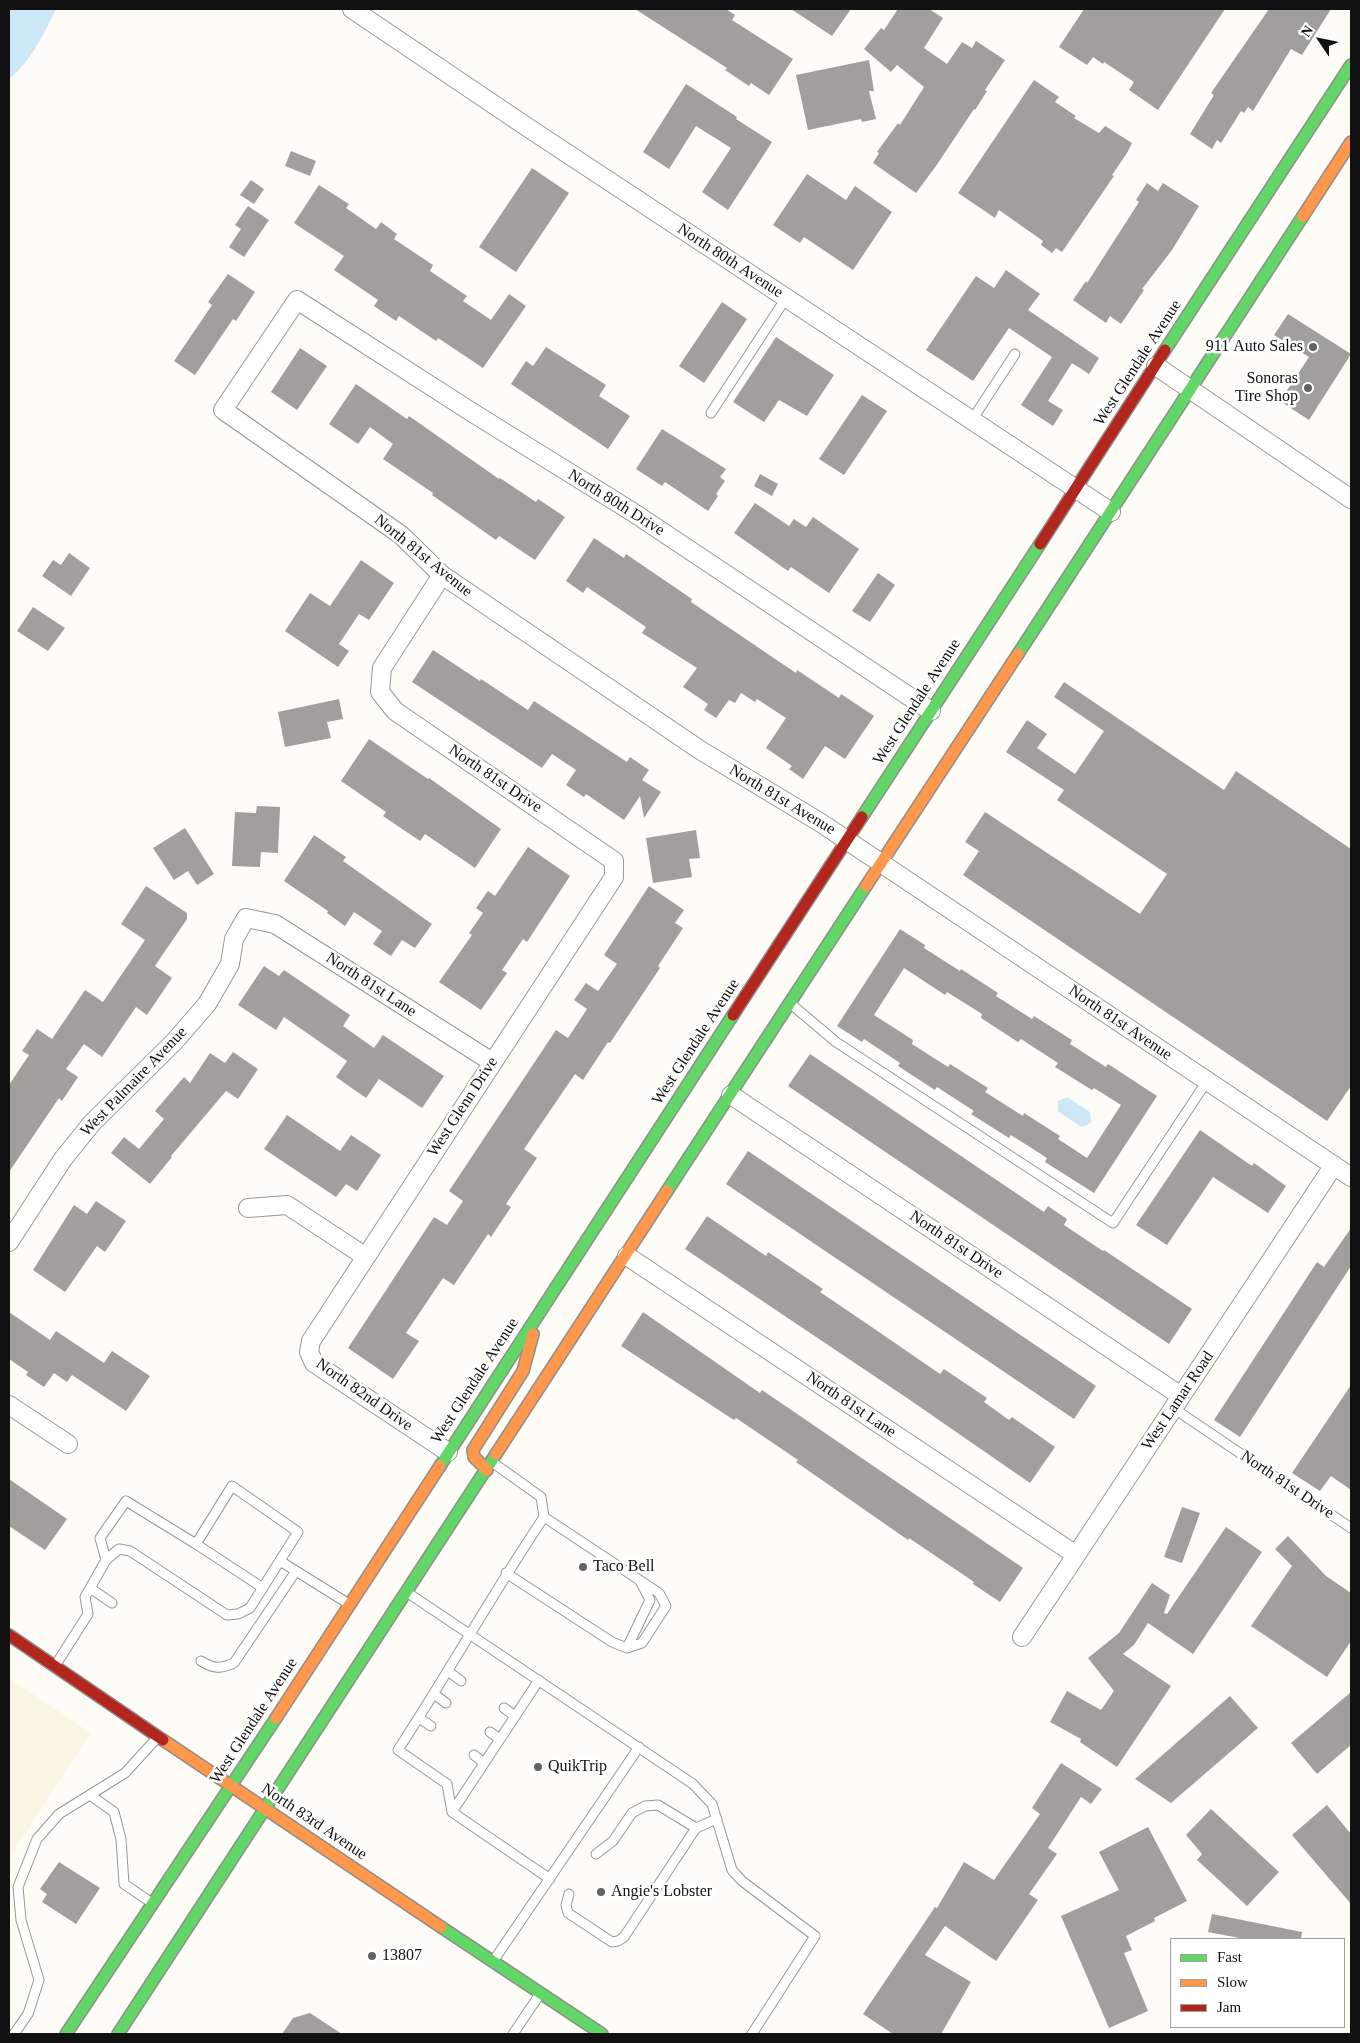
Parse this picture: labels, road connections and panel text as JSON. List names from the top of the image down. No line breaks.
{"streets":{"main road":["West Glendale Avenue","North 83rd Avenue"],"street":["North 80th Avenue","North 80th Drive","North 81st Avenue","North 81st Drive","North 81st Lane","West Palmaire Avenue","West Glenn Drive","North 82nd Drive","West Lamar Road"]},"crossings":[["North 80th Avenue","West Glendale Avenue"],["West Glendale Avenue","North 80th Drive"],["West Glendale Avenue","North 81st Avenue"],["West Glendale Avenue","North 82nd Drive"],["West Glendale Avenue","North 83rd Avenue"],["North 80th Drive","North 81st Avenue"],["North 81st Avenue","North 81st Drive"],["North 81st Avenue","West Lamar Road"],["North 81st Drive","West Glenn Drive"],["North 81st Drive","West Lamar Road"],["North 81st Lane","West Palmaire Avenue"],["North 81st Lane","West Glenn Drive"],["North 81st Lane","West Lamar Road"],["West Glenn Drive","North 82nd Drive"]],"places":["911 Auto Sales","Sonoras Tire Shop","Taco Bell","QuikTrip","Angie's Lobster","13807"],"legend":["Fast","Slow","Jam"],"north":"top left"}
